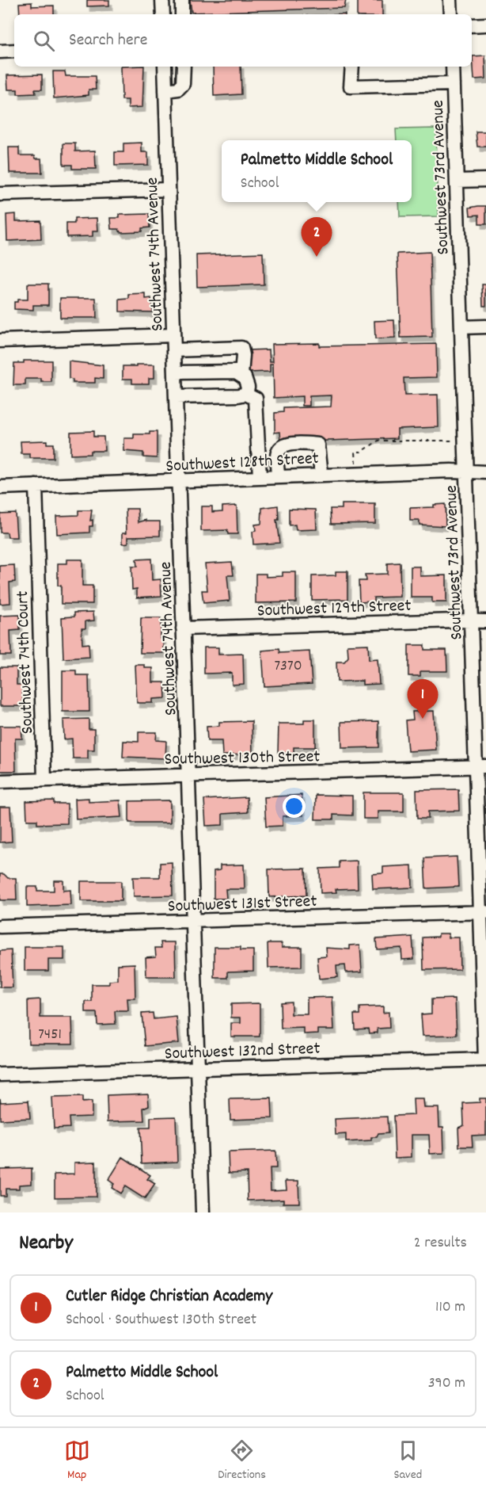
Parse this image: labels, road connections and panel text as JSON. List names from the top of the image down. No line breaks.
{"streets":{"street":["Southwest 73rd Avenue","Southwest 74th Avenue","Southwest 128th Street","Southwest 129th Street","Southwest 74th Court","Southwest 130th Street","Southwest 131st Street","Southwest 132nd Street"]},"crossings":[["Southwest 73rd Avenue","Southwest 128th Street"],["Southwest 73rd Avenue","Southwest 129th Street"],["Southwest 73rd Avenue","Southwest 130th Street"],["Southwest 73rd Avenue","Southwest 131st Street"],["Southwest 73rd Avenue","Southwest 132nd Street"],["Southwest 74th Avenue","Southwest 128th Street"],["Southwest 74th Avenue","Southwest 129th Street"],["Southwest 74th Avenue","Southwest 130th Street"],["Southwest 74th Avenue","Southwest 131st Street"],["Southwest 74th Avenue","Southwest 132nd Street"],["Southwest 128th Street","Southwest 74th Court"],["Southwest 74th Court","Southwest 130th Street"]],"house_numbers":["7370","7451"],"page":{"search":"Search here","popup":["Palmetto Middle School","School"],"pins":["2","1"],"heading":["Nearby","2 results"],"list":[{"mark":"1","name":"Cutler Ridge Christian Academy","note":"School · Southwest 130th Street","value":"110 m"},{"mark":"2","name":"Palmetto Middle School","note":"School","value":"390 m"}],"nav":["Map","Directions","Saved"]}}
